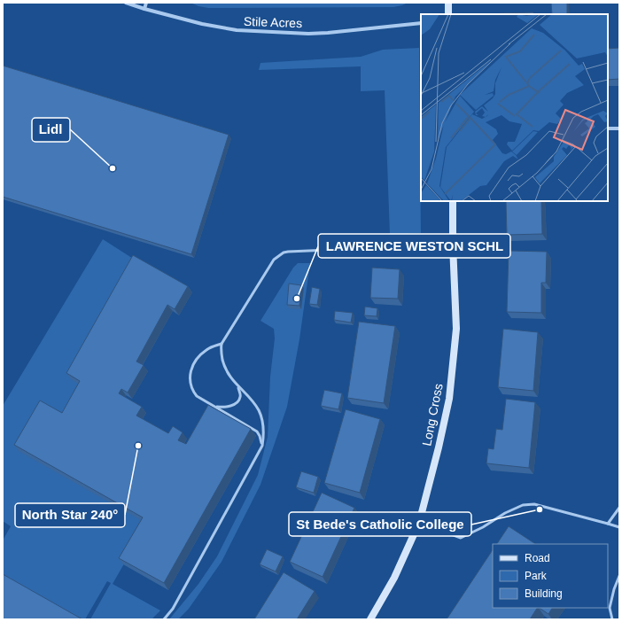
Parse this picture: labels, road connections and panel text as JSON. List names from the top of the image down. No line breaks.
{"streets":{"street":["Stile Acres","Long Cross"]},"places":["Lidl","LAWRENCE WESTON SCHL","North Star 240°","St Bede's Catholic College"],"legend":["Road","Park","Building"]}
